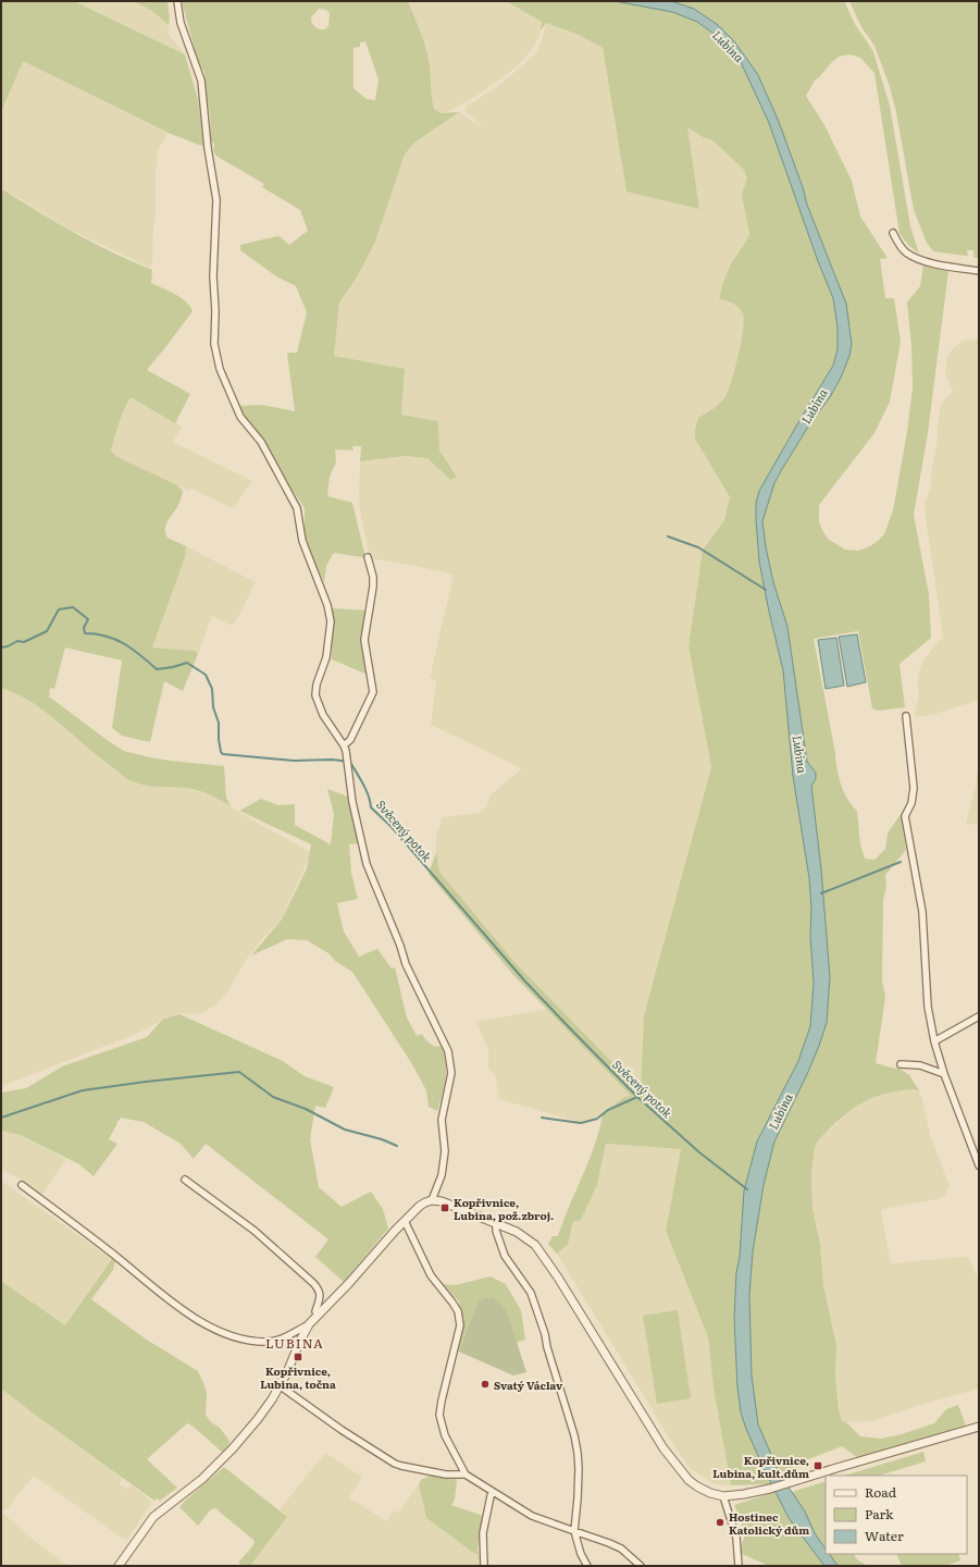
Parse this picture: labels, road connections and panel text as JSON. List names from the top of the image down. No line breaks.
{"districts":["LUBINA"],"water":["Lubina","Svěcený potok"],"places":{"transit":["Kopřivnice, Lubina, pož.zbroj.","Kopřivnice, Lubina, točna","Kopřivnice, Lubina, kult.dům"],"other":["Svatý Václav","Hostinec Katolický dům"]},"legend":["Road","Park","Water"]}
